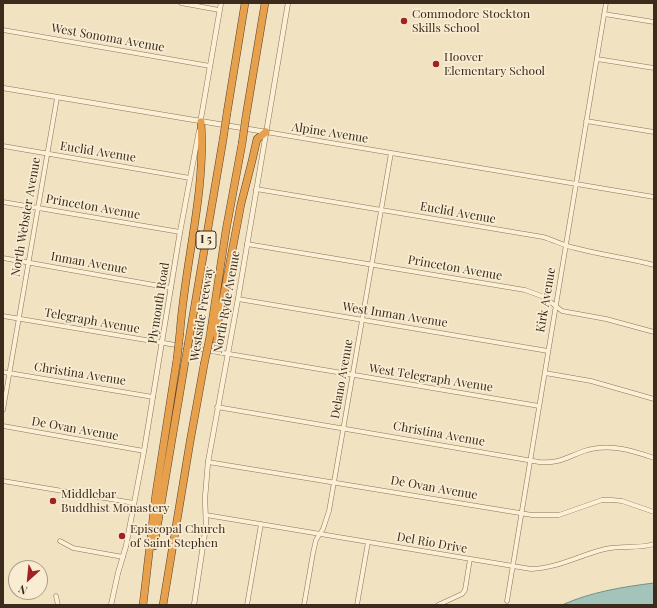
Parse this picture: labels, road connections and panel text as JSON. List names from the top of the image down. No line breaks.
{"streets":{"highway":["I 5","Westside Freeway"],"street":["West Sonoma Avenue","Alpine Avenue","Euclid Avenue","Princeton Avenue","North Webster Avenue","Inman Avenue","Kirk Avenue","North Ryde Avenue","Plymouth Road","West Inman Avenue","Telegraph Avenue","Christina Avenue","West Telegraph Avenue","Delano Avenue","De Ovan Avenue","Del Rio Drive"]},"crossings":[["West Sonoma Avenue","Plymouth Road"],["Alpine Avenue","North Webster Avenue"],["Alpine Avenue","Kirk Avenue"],["Alpine Avenue","North Ryde Avenue"],["Alpine Avenue","Plymouth Road"],["Alpine Avenue","Delano Avenue"],["Euclid Avenue","North Webster Avenue"],["Euclid Avenue","Kirk Avenue"],["Euclid Avenue","North Ryde Avenue"],["Euclid Avenue","Plymouth Road"],["Euclid Avenue","Delano Avenue"],["Princeton Avenue","North Webster Avenue"],["Princeton Avenue","Kirk Avenue"],["Princeton Avenue","North Ryde Avenue"],["Princeton Avenue","Plymouth Road"],["Princeton Avenue","Delano Avenue"],["North Webster Avenue","Inman Avenue"],["North Webster Avenue","Telegraph Avenue"],["North Webster Avenue","Christina Avenue"],["Inman Avenue","Plymouth Road"],["Kirk Avenue","West Inman Avenue"],["Kirk Avenue","Christina Avenue"],["Kirk Avenue","West Telegraph Avenue"],["Kirk Avenue","De Ovan Avenue"],["Kirk Avenue","Del Rio Drive"],["North Ryde Avenue","West Inman Avenue"],["North Ryde Avenue","Christina Avenue"],["North Ryde Avenue","West Telegraph Avenue"],["North Ryde Avenue","De Ovan Avenue"],["North Ryde Avenue","Del Rio Drive"],["Plymouth Road","Telegraph Avenue"],["Plymouth Road","Christina Avenue"],["Plymouth Road","De Ovan Avenue"],["West Inman Avenue","Delano Avenue"],["Telegraph Avenue","West Telegraph Avenue"],["Christina Avenue","Delano Avenue"],["West Telegraph Avenue","Delano Avenue"],["Delano Avenue","De Ovan Avenue"],["Delano Avenue","Del Rio Drive"]],"places":["Commodore Stockton Skills School","Hoover Elementary School","Middlebar Buddhist Monastery","Episcopal Church of Saint Stephen"],"north":"bottom left"}
